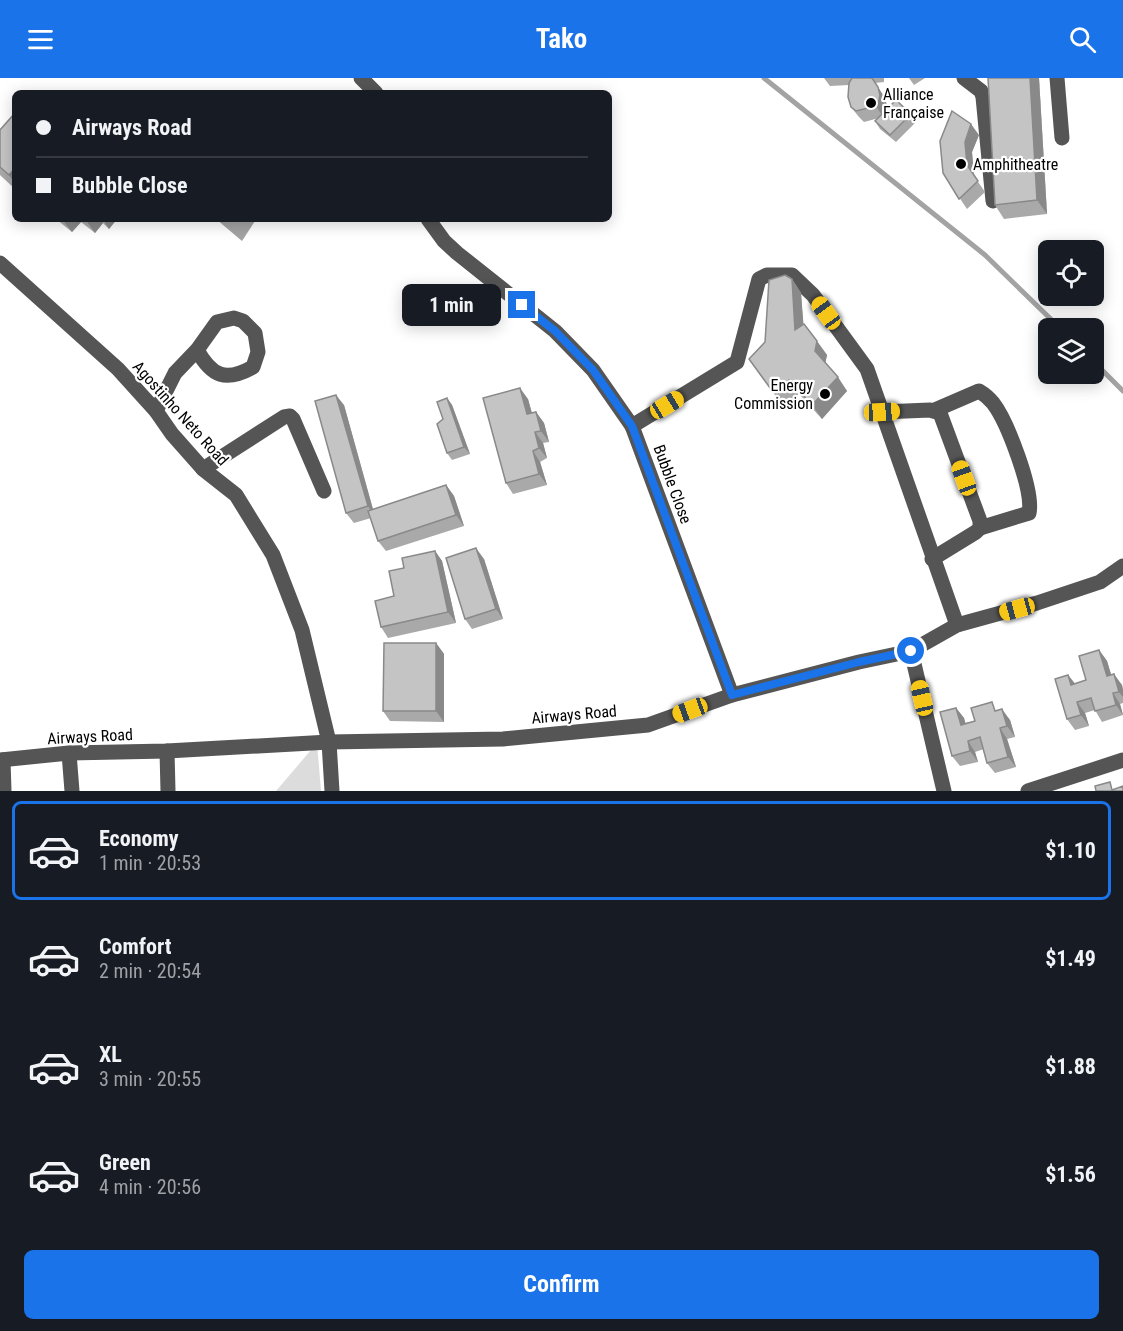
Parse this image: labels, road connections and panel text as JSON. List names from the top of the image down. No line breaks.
{"streets":{"street":["Agostinho Neto Road","Bubble Close","Airways Road"]},"crossings":[["Agostinho Neto Road","Airways Road"],["Bubble Close","Airways Road"]],"places":["Alliance Française","Amphitheatre","Energy Commission"],"page":{"header":"Tako","banner":["Airways Road","Bubble Close"],"bubble":"1 min","list":[{"name":"Economy","note":"1 min · 20:53","value":"$1.10"},{"name":"Comfort","note":"2 min · 20:54","value":"$1.49"},{"name":"XL","note":"3 min · 20:55","value":"$1.88"},{"name":"Green","note":"4 min · 20:56","value":"$1.56"}],"buttons":"Confirm"}}
